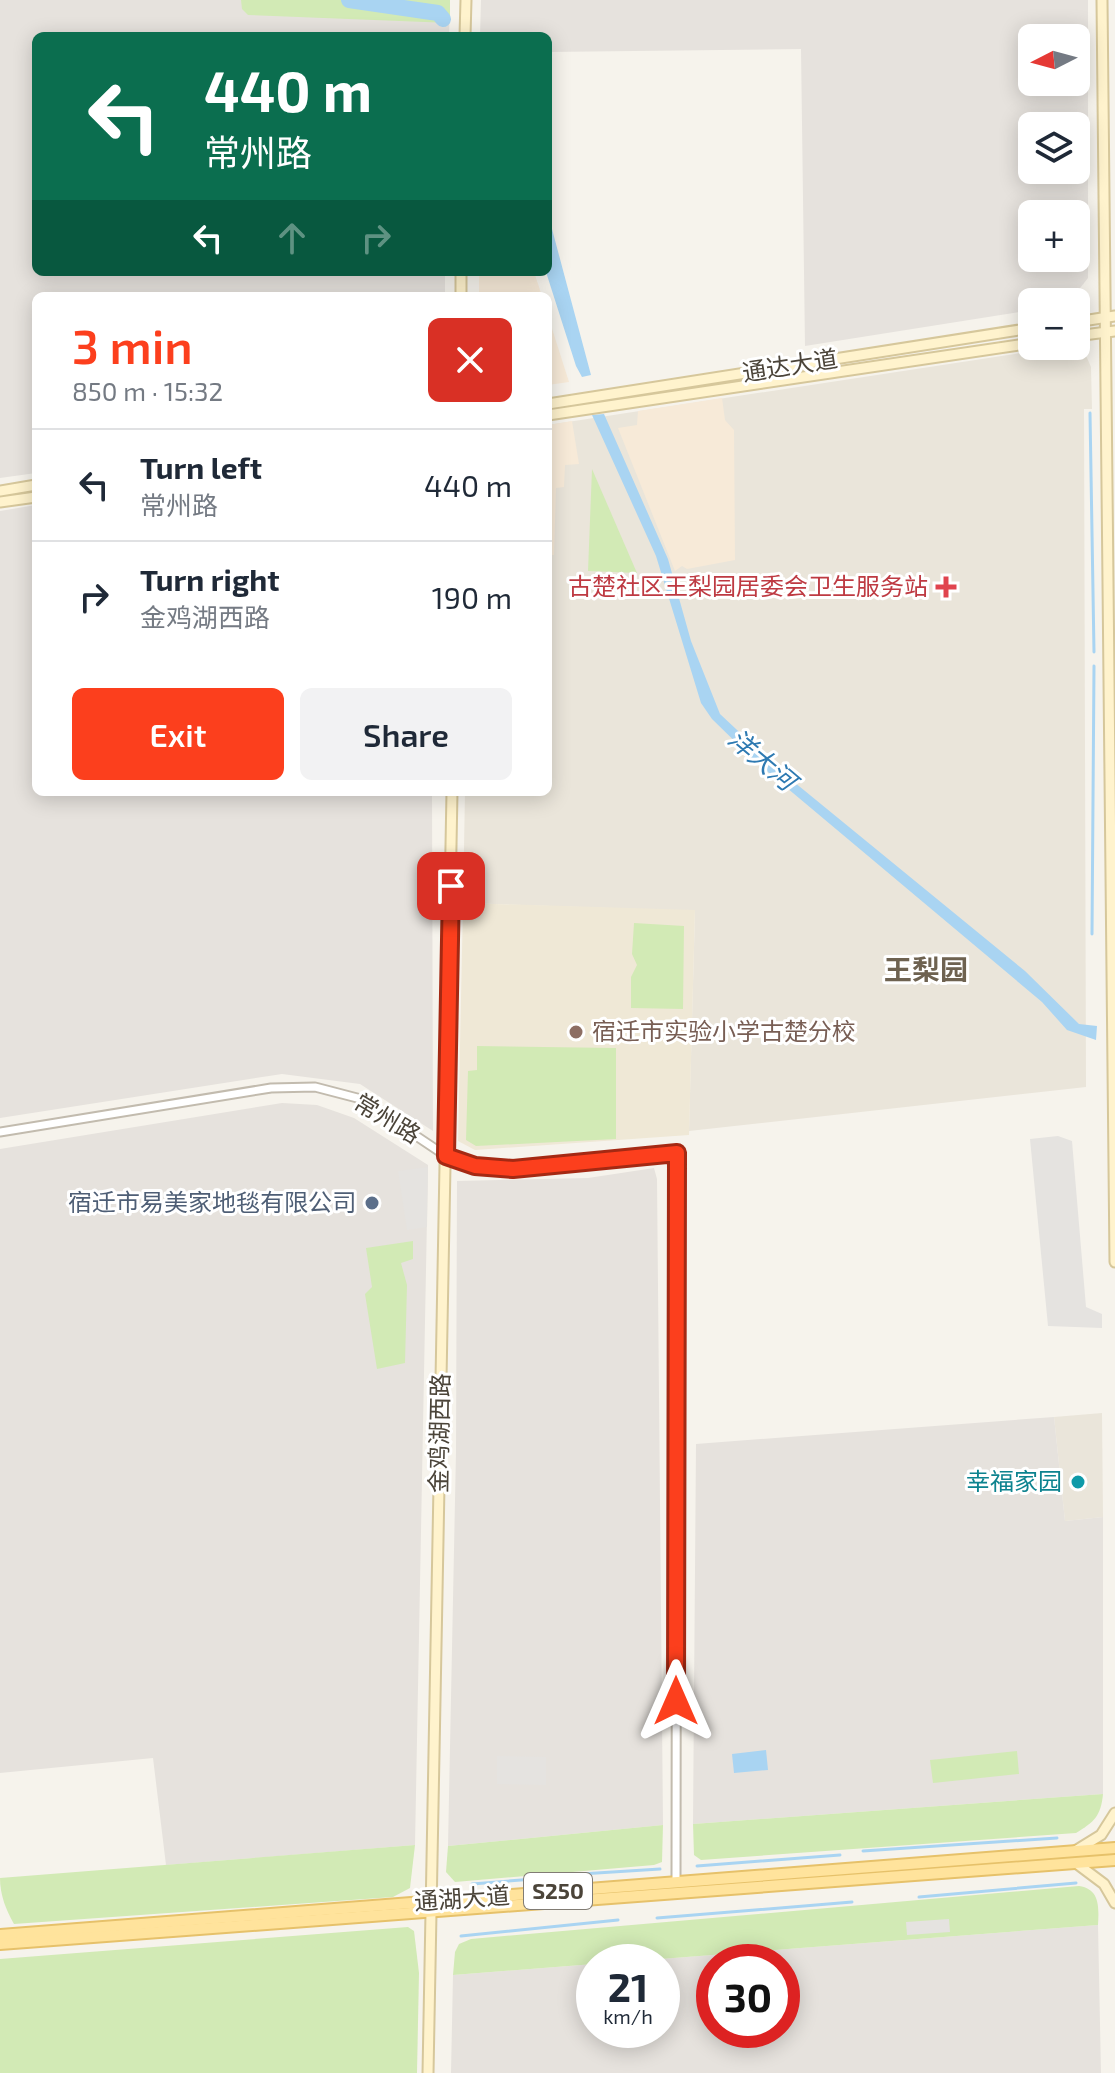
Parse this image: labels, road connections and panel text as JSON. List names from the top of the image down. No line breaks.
{"streets":{"main road":["通达大道","金鸡湖西路","S250","通湖大道"],"street":["常州路"]},"crossings":[["常州路","金鸡湖西路"],["常州路","通湖大道"],["金鸡湖西路","通湖大道"]],"districts":["王梨园"],"water":["洋大河"],"places":{"health":["古楚社区王梨园居委会卫生服务站"],"other":["宿迁市实验小学古楚分校","宿迁市易美家地毯有限公司","幸福家园"]},"north":"left","page":{"map_buttons":["+","−"],"turn":["440 m","常州路"],"heading":["3 min","850 m · 15:32"],"list":[{"name":"Turn left","note":"常州路","value":"440 m"},{"name":"Turn right","note":"金鸡湖西路","value":"190 m"}],"buttons":["Exit","Share"],"speed":"21 km/h","limit":"30"}}
